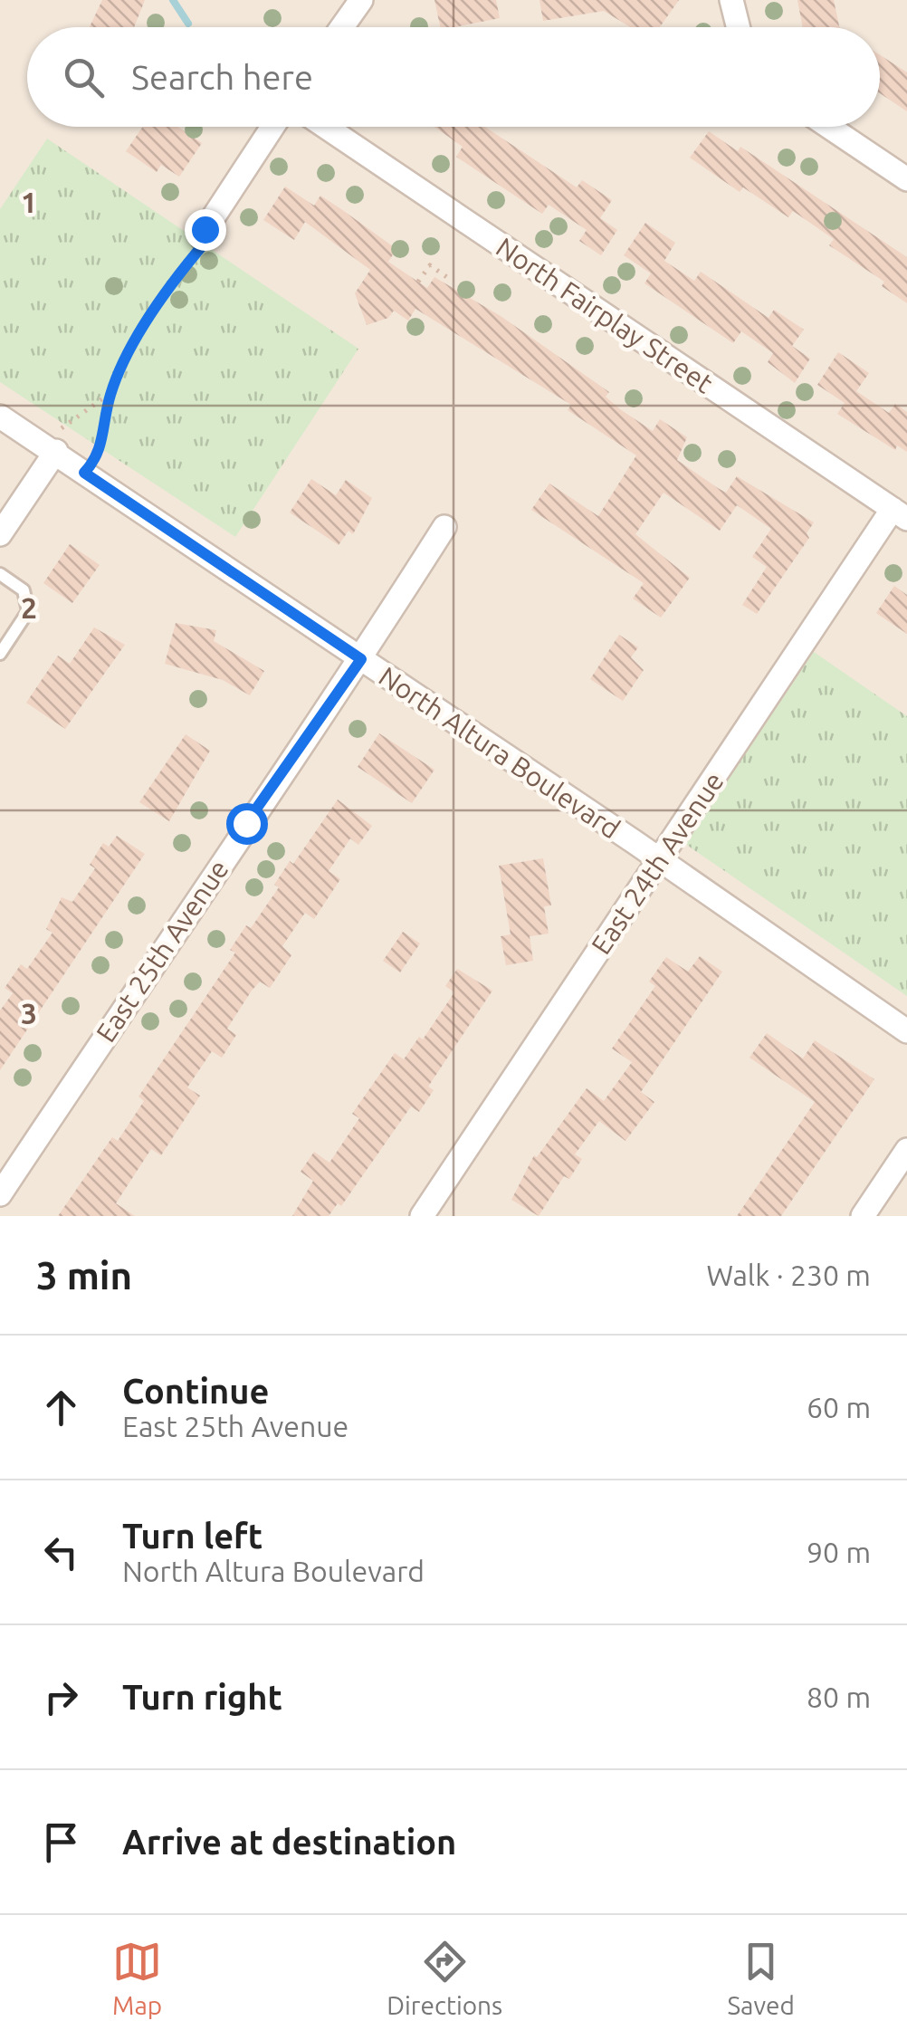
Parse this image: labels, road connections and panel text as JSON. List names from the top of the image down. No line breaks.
{"streets":{"street":["North Fairplay Street","North Altura Boulevard","East 24th Avenue","East 25th Avenue"]},"crossings":[["North Fairplay Street","East 24th Avenue"],["North Altura Boulevard","East 24th Avenue"],["North Altura Boulevard","East 25th Avenue"]],"page":{"search":"Search here","heading":["3 min","Walk · 230 m"],"list":[["Continue","East 25th Avenue","60 m"],["Turn left","North Altura Boulevard","90 m"],["Turn right","80 m"],"Arrive at destination"],"nav":["Map","Directions","Saved"]},"grid":{"rows":["1","2","3"]}}
